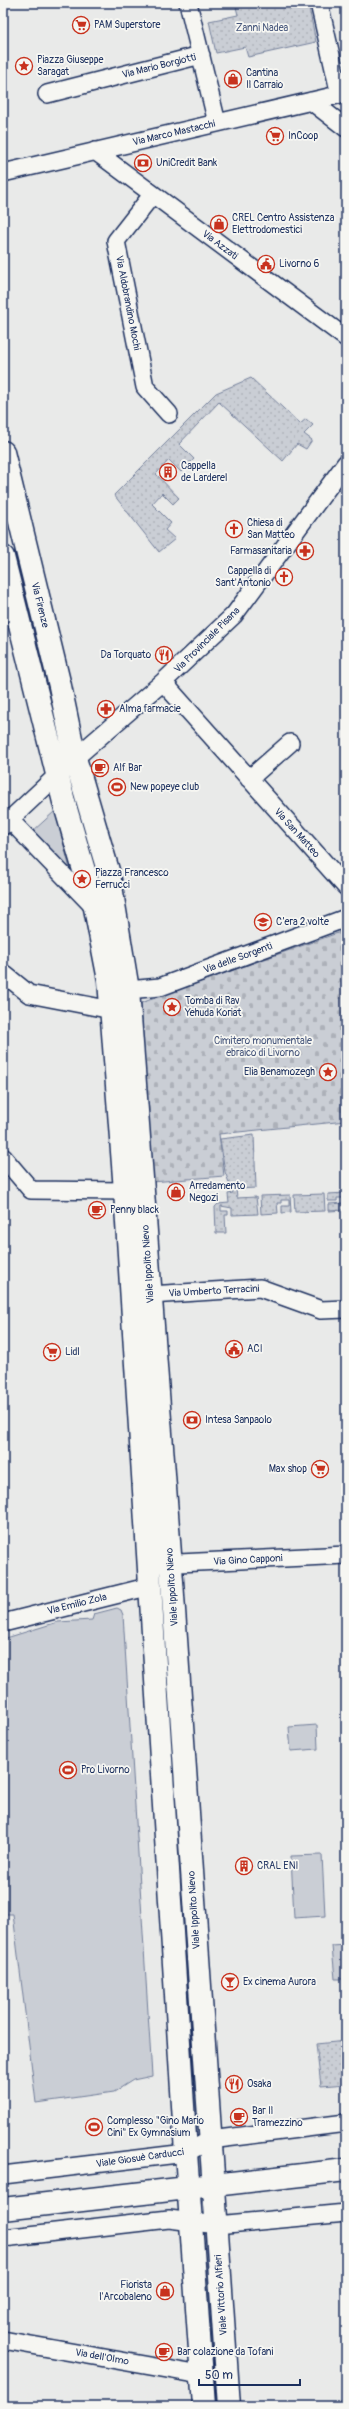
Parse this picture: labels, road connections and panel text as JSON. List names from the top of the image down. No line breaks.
{"streets":{"main road":["Via Firenze","Viale Ippolito Nievo","Viale Vittorio Alfieri"],"street":["Via Mario Borgiotti","Via Marco Mastacchi","Via Azzati","Via Aldobrandino Mochi","Via Provinciale Pisana","Via San Matteo","Via delle Sorgenti","Via Umberto Terracini","Via Gino Capponi","Via Emilio Zola","Viale Giosuè Carducci","Via dell'Olmo"]},"crossings":[["Via Marco Mastacchi","Via Azzati"],["Via Azzati","Via Aldobrandino Mochi"],["Via Firenze","Via Provinciale Pisana"],["Via Provinciale Pisana","Via San Matteo"],["Via delle Sorgenti","Viale Ippolito Nievo"],["Viale Ippolito Nievo","Via Umberto Terracini"],["Viale Ippolito Nievo","Via Gino Capponi"],["Viale Ippolito Nievo","Via Emilio Zola"],["Viale Ippolito Nievo","Viale Giosuè Carducci"],["Viale Ippolito Nievo","Viale Vittorio Alfieri"]],"parks":["Zanni Nadea","Cimitero monumentale ebraico di Livorno"],"places":{"supermarket":["PAM Superstore","InCoop","Lidl","Max shop"],"place":["Piazza Giuseppe Saragat","Piazza Francesco Ferrucci","Tomba di Rav Yehuda Koriat","Elia Benamozegh"],"shop":["Cantina Il Carraio","CREL Centro Assistenza Elettrodomestici","Arredamento Negozi","Fiorista l'Arcobaleno"],"bank":["UniCredit Bank","Intesa Sanpaolo"],"public building":["Livorno 6","ACI"],"building":["Cappella de Larderel","CRAL ENI"],"church":["Chiesa di San Matteo","Cappella di Sant'Antonio"],"pharmacy":["Farmasanitaria","Alma farmacie"],"restaurant":["Da Torquato","Osaka"],"cafe":["Alf Bar","Penny black","Bar Il Tramezzino","Bar colazione da Tofani"],"sports":["New popeye club","Pro Livorno","Complesso \"Gino Mario Cini\" Ex Gymnasium"],"school or university":["C’era 2 volte"],"bar":["Ex cinema Aurora"]},"scale_bar":"50 m"}
